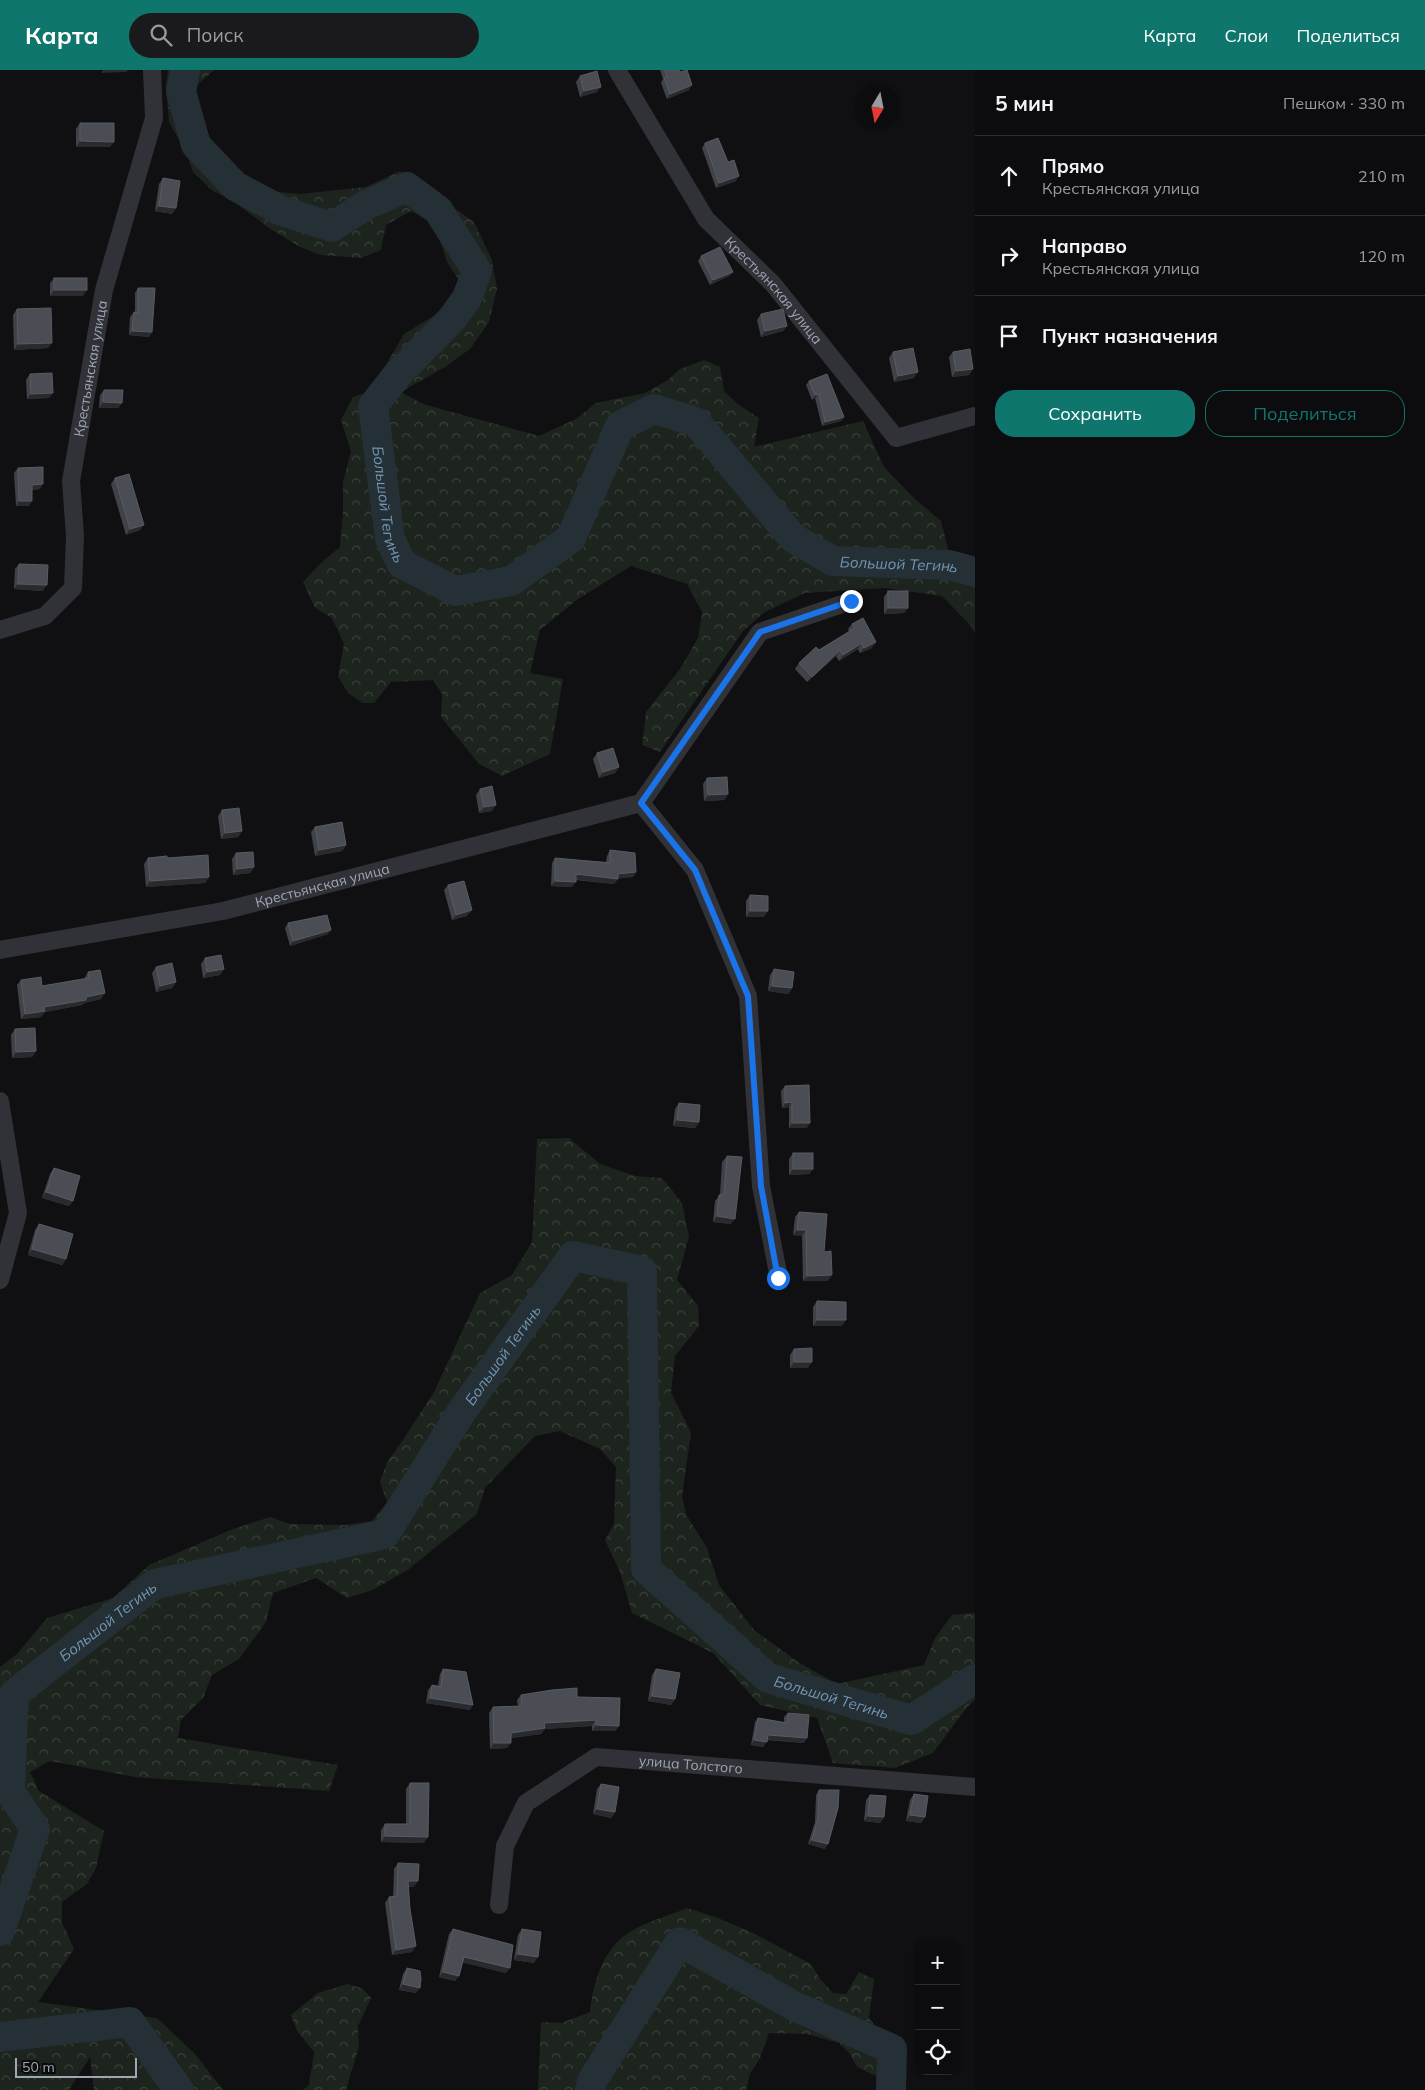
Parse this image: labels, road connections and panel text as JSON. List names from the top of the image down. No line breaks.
{"streets":{"street":["Крестьянская улица","улица Толстого"]},"water":["Большой Тегинь"],"scale_bar":"50 m","north":"bottom","page":{"header":"Карта","search":"Поиск","nav":["Карта","Слои","Поделиться"],"heading":["5 мин","Пешком · 330 m"],"list":[["Прямо","Крестьянская улица","210 m"],["Направо","Крестьянская улица","120 m"],"Пункт назначения"],"buttons":["Сохранить","Поделиться"],"map_buttons":["+","−"],"scale":"50 m"}}
